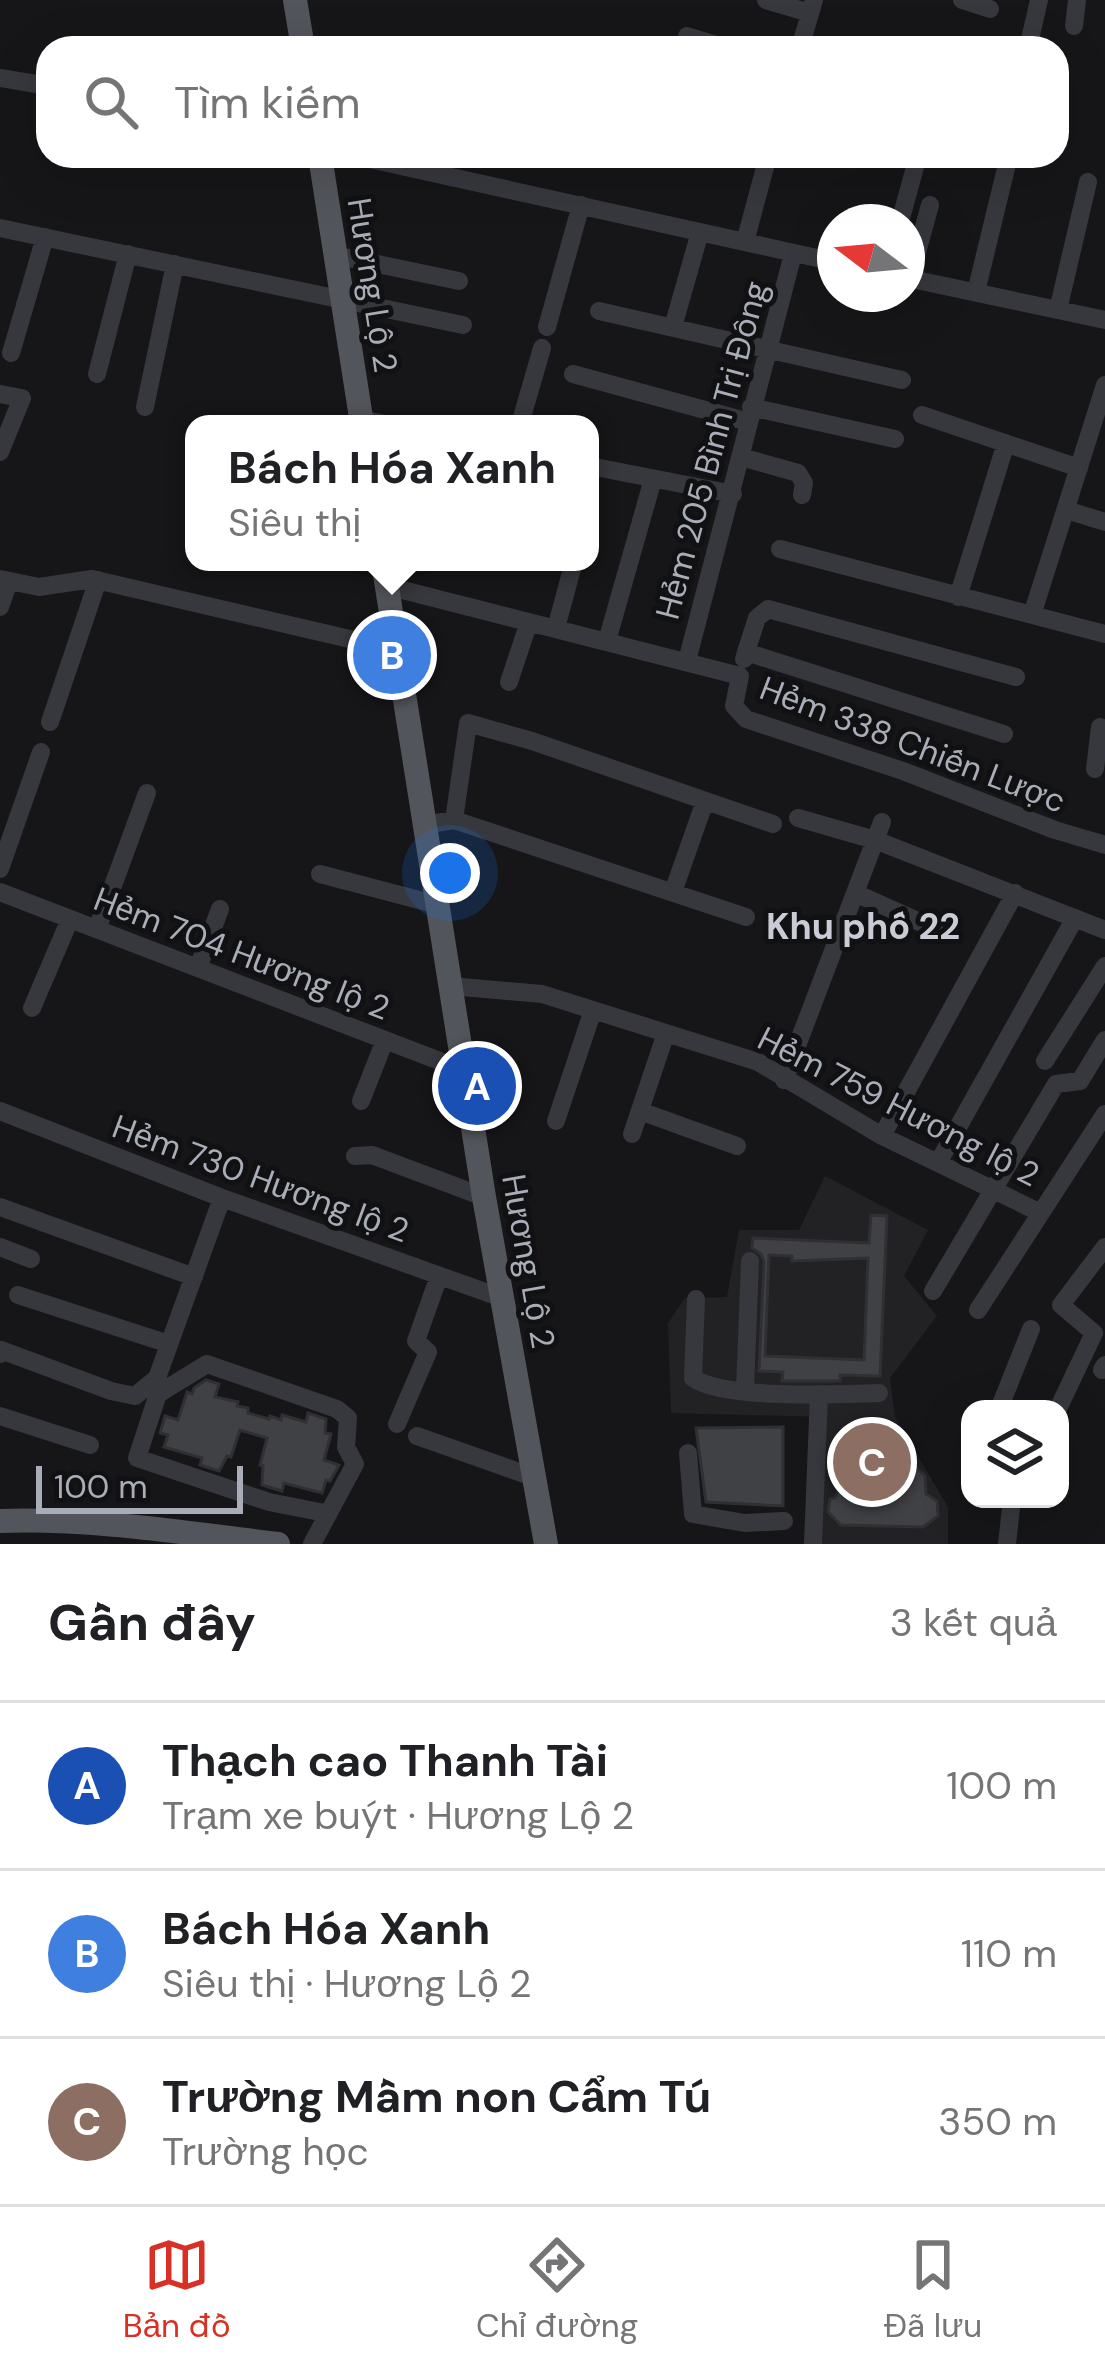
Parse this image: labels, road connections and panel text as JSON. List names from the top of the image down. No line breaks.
{"streets":{"main road":["Hương Lộ 2"],"street":["Hẻm 205 Bình Trị Đông","Hẻm 338 Chiến Lược","Hẻm 704 Hương lộ 2","Hẻm 759 Hương lộ 2","Hẻm 730 Hương lộ 2"]},"crossings":[["Hương Lộ 2","Hẻm 338 Chiến Lược"],["Hương Lộ 2","Hẻm 704 Hương lộ 2"],["Hương Lộ 2","Hẻm 759 Hương lộ 2"],["Hương Lộ 2","Hẻm 730 Hương lộ 2"],["Hẻm 205 Bình Trị Đông","Hẻm 338 Chiến Lược"]],"districts":["Khu phố 22"],"scale_bar":"100 m","north":"left","page":{"search":"Tìm kiếm","popup":["Bách Hóa Xanh","Siêu thị"],"pins":["B","A","C"],"scale":"100 m","heading":["Gần đây","3 kết quả"],"list":[{"mark":"A","name":"Thạch cao Thanh Tài","note":"Trạm xe buýt · Hương Lộ 2","value":"100 m"},{"mark":"B","name":"Bách Hóa Xanh","note":"Siêu thị · Hương Lộ 2","value":"110 m"},{"mark":"C","name":"Trường Mầm non Cẩm Tú","note":"Trường học","value":"350 m"}],"nav":["Bản đồ","Chỉ đường","Đã lưu"]}}
